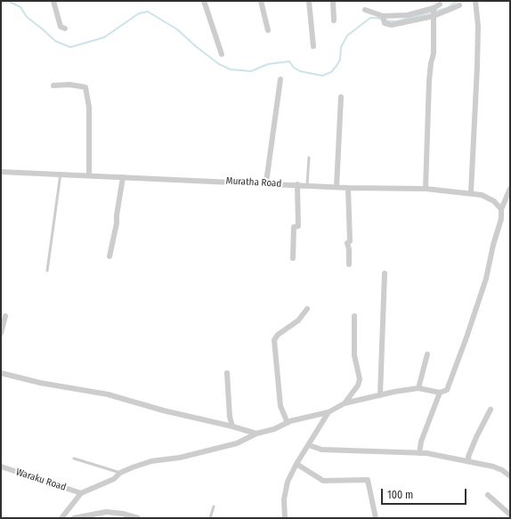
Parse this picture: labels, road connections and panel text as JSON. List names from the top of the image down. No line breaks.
{"streets":{"street":["Muratha Road","Waraku Road"]},"scale_bar":"100 m"}
